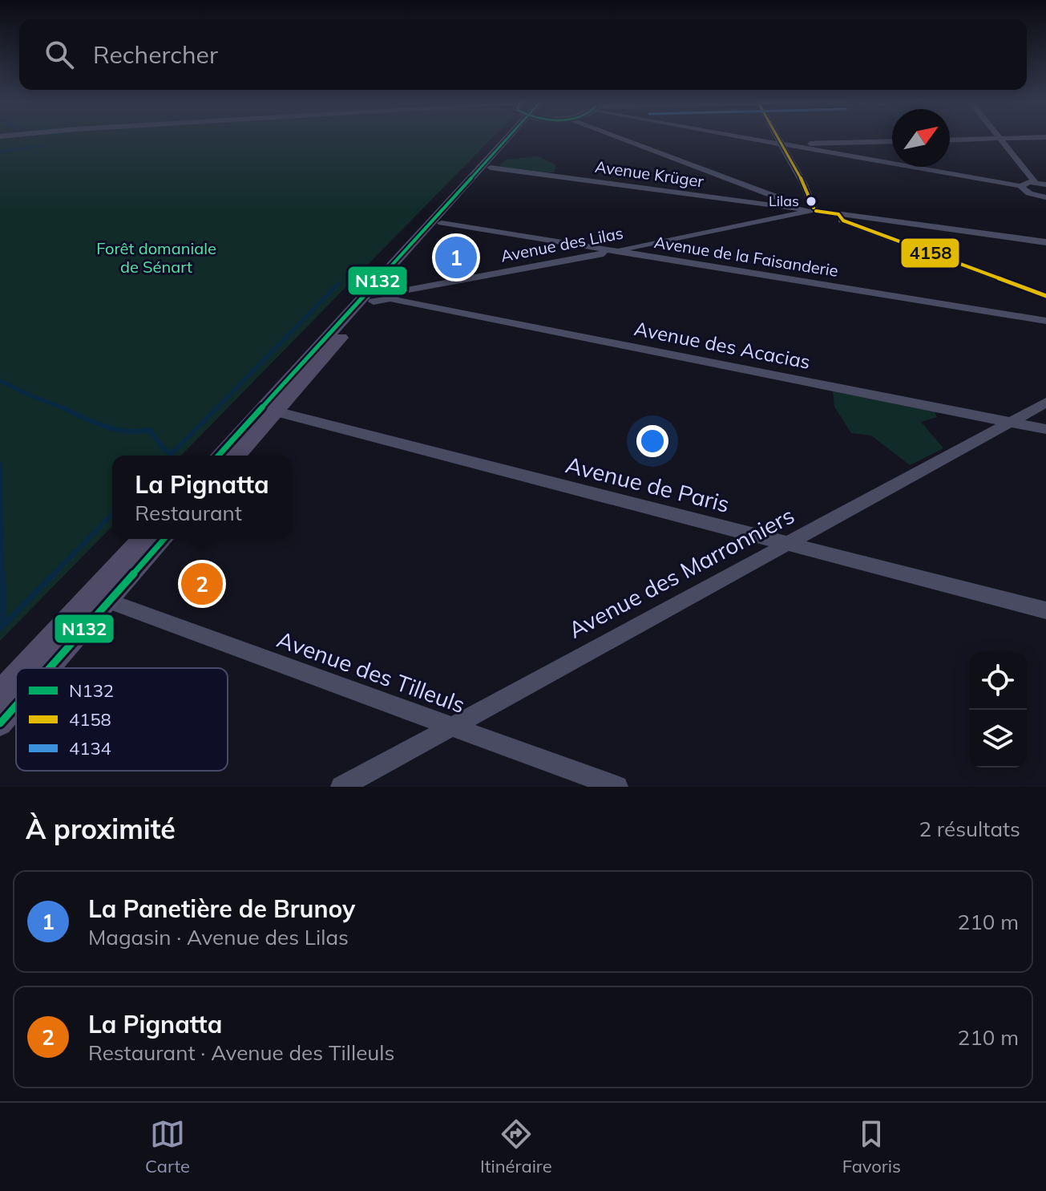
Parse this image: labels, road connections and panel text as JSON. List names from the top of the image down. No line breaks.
{"streets":{"street":["Avenue Krüger","Avenue des Lilas","Avenue de la Faisanderie","Avenue des Acacias","Avenue de Paris","Avenue des Marronniers","Avenue des Tilleuls"]},"crossings":[["Avenue Krüger","Avenue des Lilas"],["Avenue des Lilas","Avenue de la Faisanderie"],["Avenue des Lilas","Avenue des Acacias"],["Avenue des Acacias","Avenue des Marronniers"],["Avenue de Paris","Avenue des Marronniers"],["Avenue des Marronniers","Avenue des Tilleuls"]],"parks":["Forêt domaniale de Sénart"],"places":["Lilas"],"lines":["transit line N132","transit line 4158"],"legend":["N132","4158","4134"],"north":"top right","page":{"search":"Rechercher","pins":["1","2"],"popup":["La Pignatta","Restaurant"],"heading":["À proximité","2 résultats"],"list":[{"mark":"1","name":"La Panetière de Brunoy","note":"Magasin · Avenue des Lilas","value":"210 m"},{"mark":"2","name":"La Pignatta","note":"Restaurant · Avenue des Tilleuls","value":"210 m"}],"nav":["Carte","Itinéraire","Favoris"]}}
